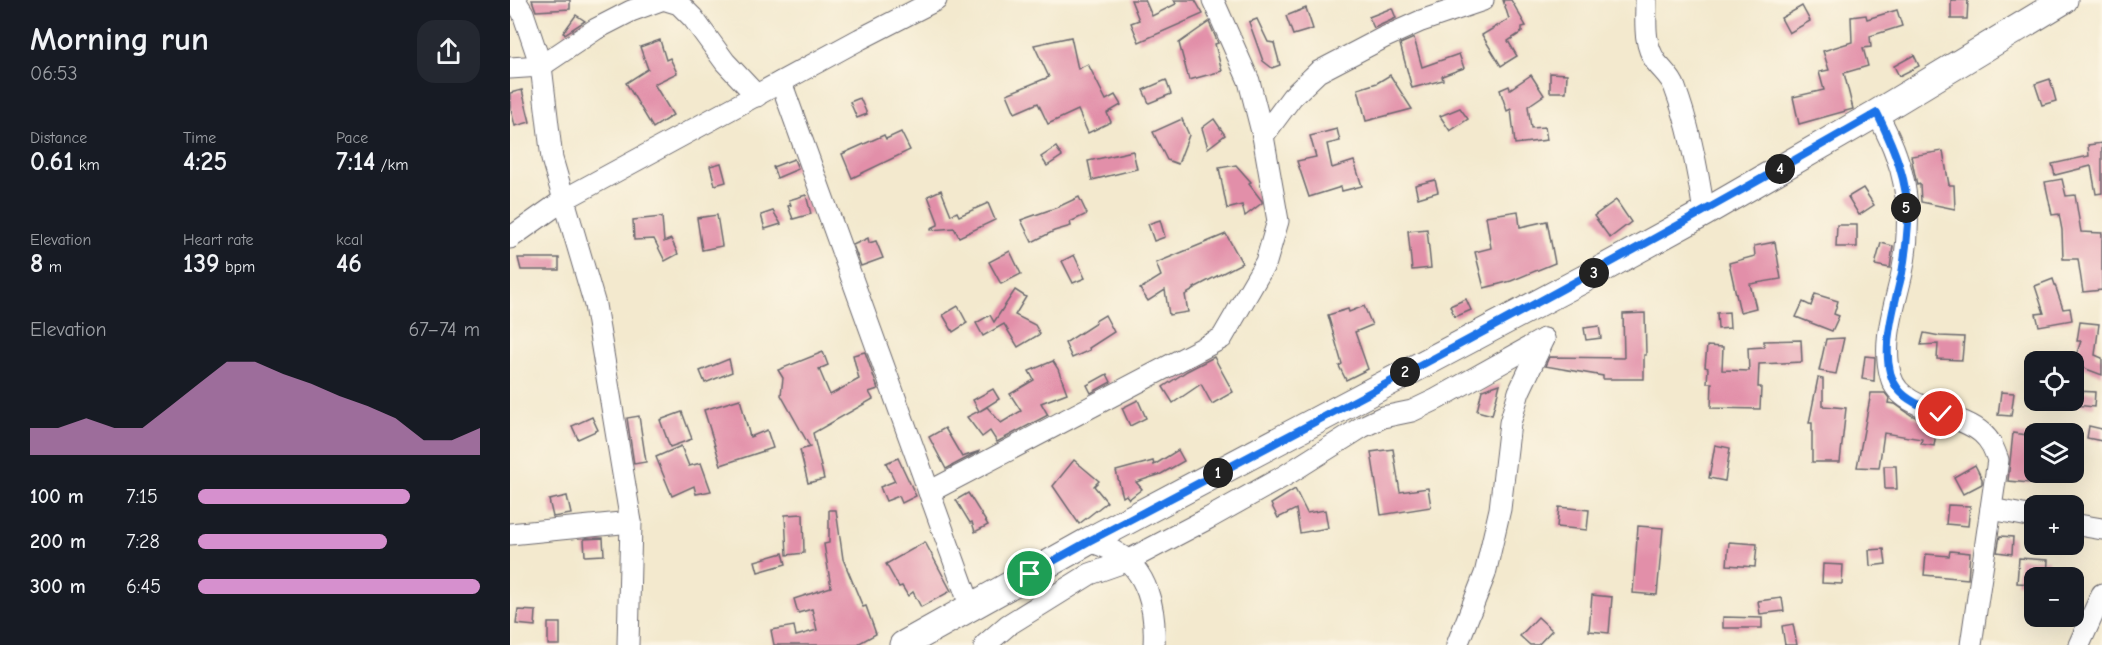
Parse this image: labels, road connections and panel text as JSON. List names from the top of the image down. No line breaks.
{"page":{"heading":["Morning run","06:53"],"stats":[["Distance","0.61 km"],["Time","4:25"],["Pace","7:14 /km"],["Elevation","8 m"],["Heart rate","139 bpm"],["kcal","46"]],"pins":["4","5","3","2","1"],"chart":["Elevation","67–74 m"],"map_buttons":["+","−"],"list":[{"name":"100 m","note":"7:15"},{"name":"200 m","note":"7:28"},{"name":"300 m","note":"6:45"}]}}
